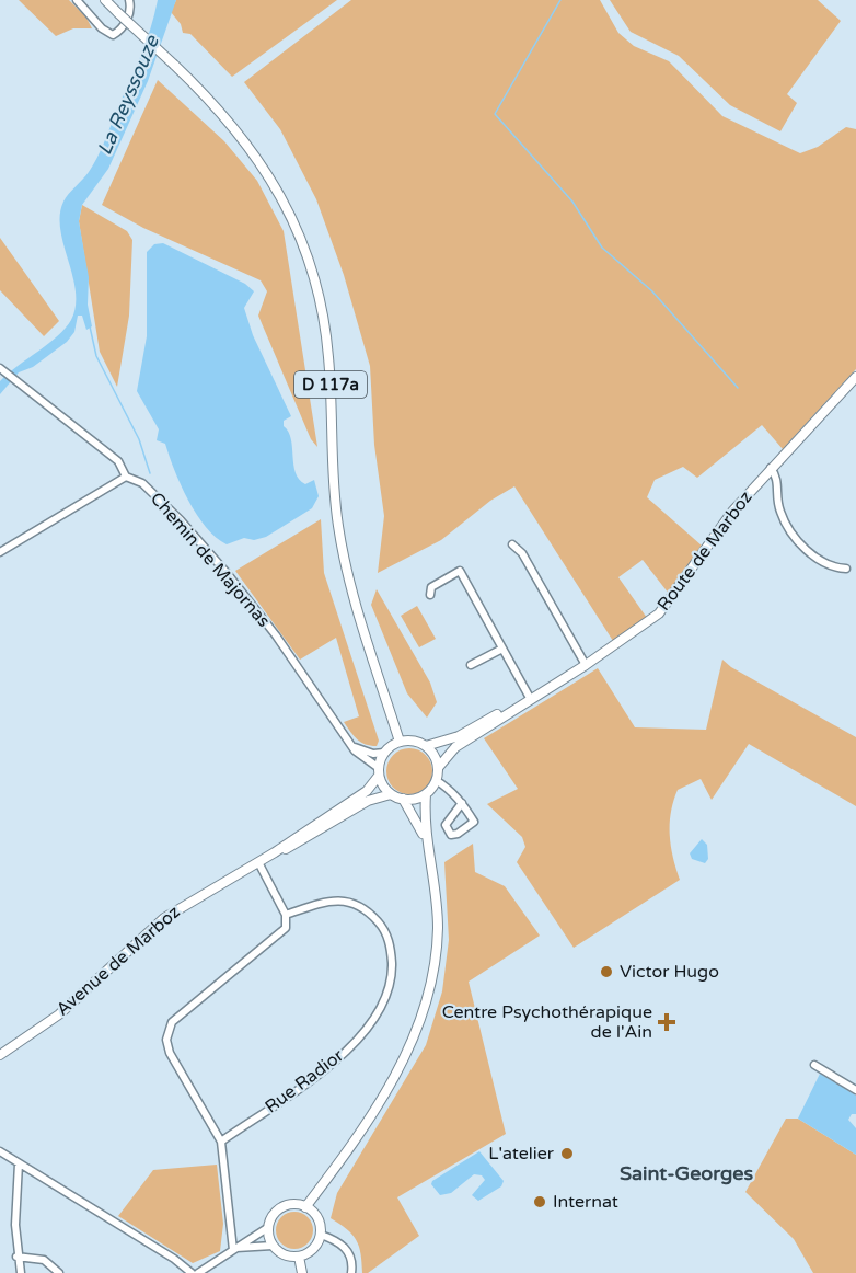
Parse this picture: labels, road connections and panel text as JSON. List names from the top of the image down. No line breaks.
{"streets":{"main road":["D 117a","Route de Marboz","Avenue de Marboz"],"street":["Chemin de Majornas","Rue Radior"]},"crossings":[["D 117a","Route de Marboz"],["D 117a","Chemin de Majornas"],["D 117a","Avenue de Marboz"],["Route de Marboz","Chemin de Majornas"],["Route de Marboz","Avenue de Marboz"],["Chemin de Majornas","Avenue de Marboz"]],"districts":["Saint-Georges"],"water":["La Reyssouze"],"places":{"other":["Victor Hugo","L'atelier","Internat"],"health":["Centre Psychothérapique de l'Ain"]}}
